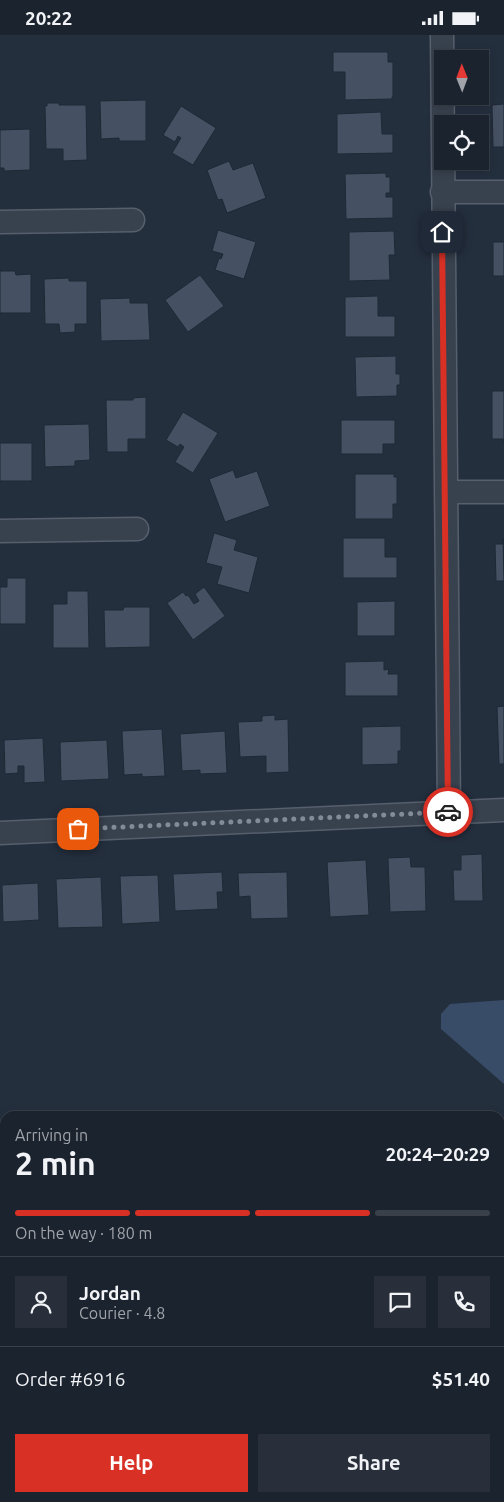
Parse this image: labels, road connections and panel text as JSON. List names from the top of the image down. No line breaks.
{"north":"top","page":{"status":"20:22","heading":["2 min","Arriving in","20:24–20:29"],"panel":["Jordan","Courier · 4.8","Order #6916","$51.40"],"bar":"On the way · 180 m","buttons":["Help","Share"]}}
